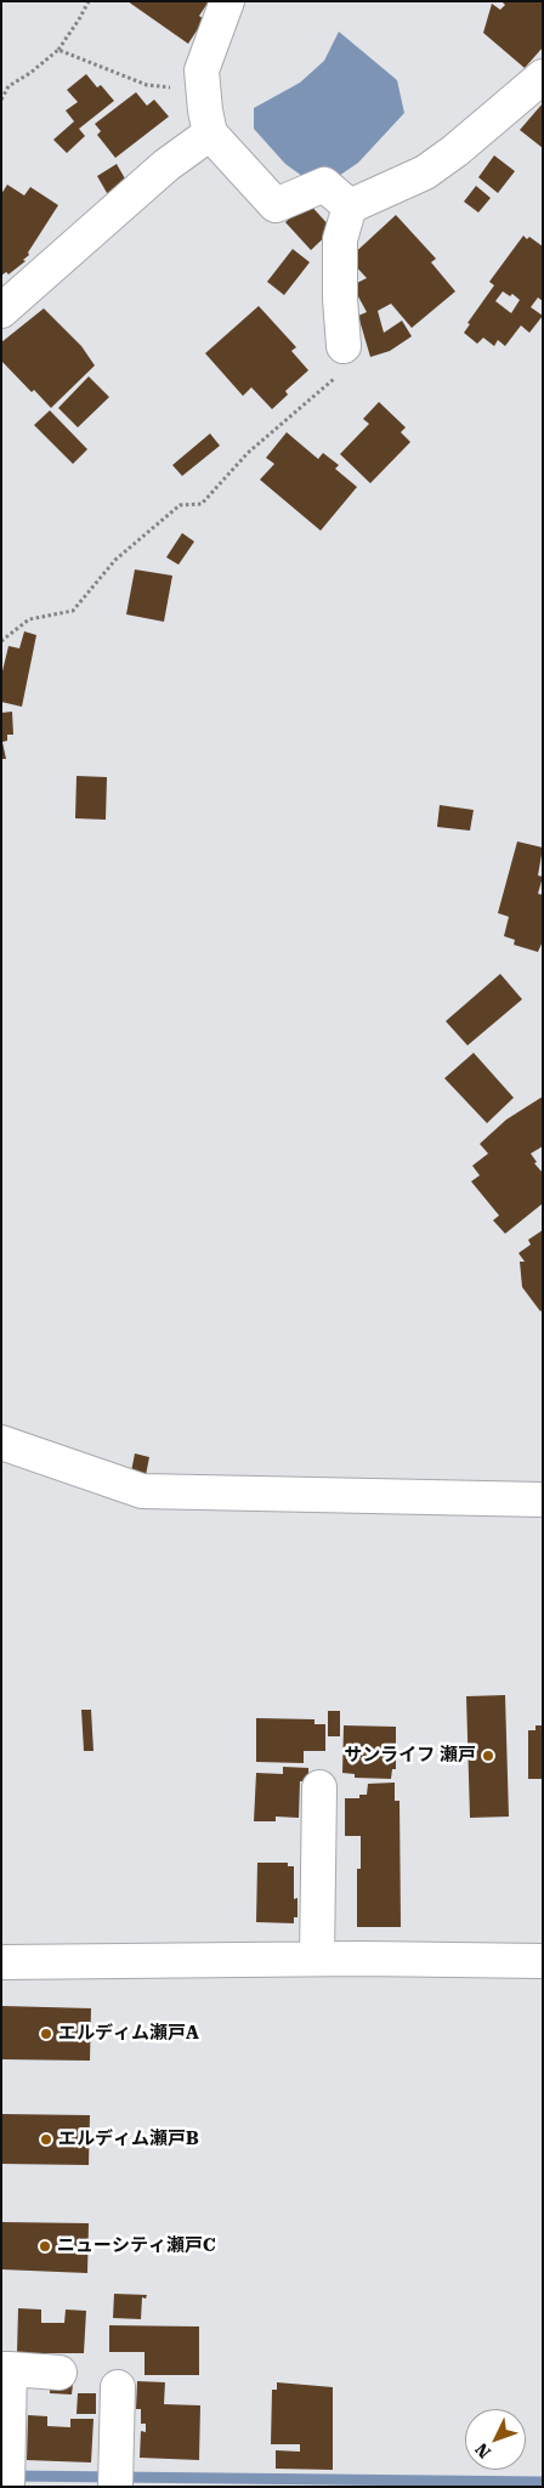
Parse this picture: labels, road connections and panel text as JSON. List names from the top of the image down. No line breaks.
{"places":["サンライフ 瀬戸","エルディム瀬戸A","エルディム瀬戸B","ニューシティ瀬戸C"],"north":"bottom left"}
